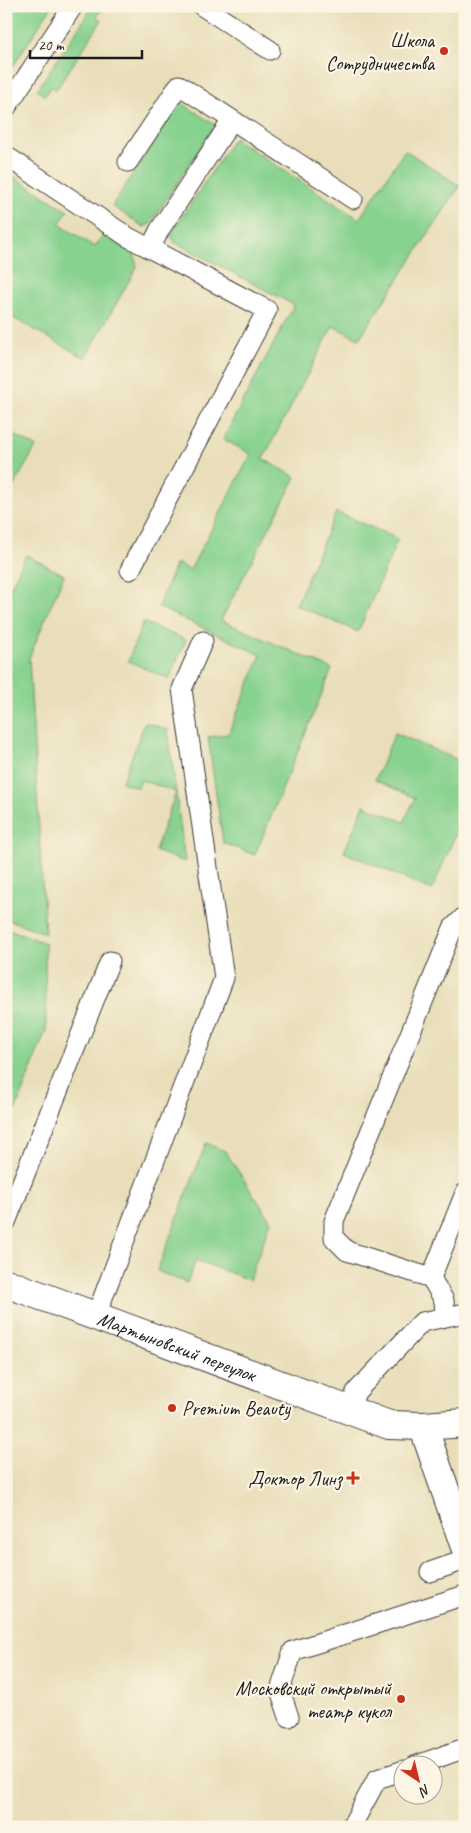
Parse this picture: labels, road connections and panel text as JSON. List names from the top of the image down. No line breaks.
{"streets":{"street":["Мартыновский переулок"]},"places":{"other":["Школа Сотрудничества","Premium Beauty","Московский открытый театр кукол"],"health":["Доктор Линз"]},"scale_bar":"20 m","north":"bottom right"}
